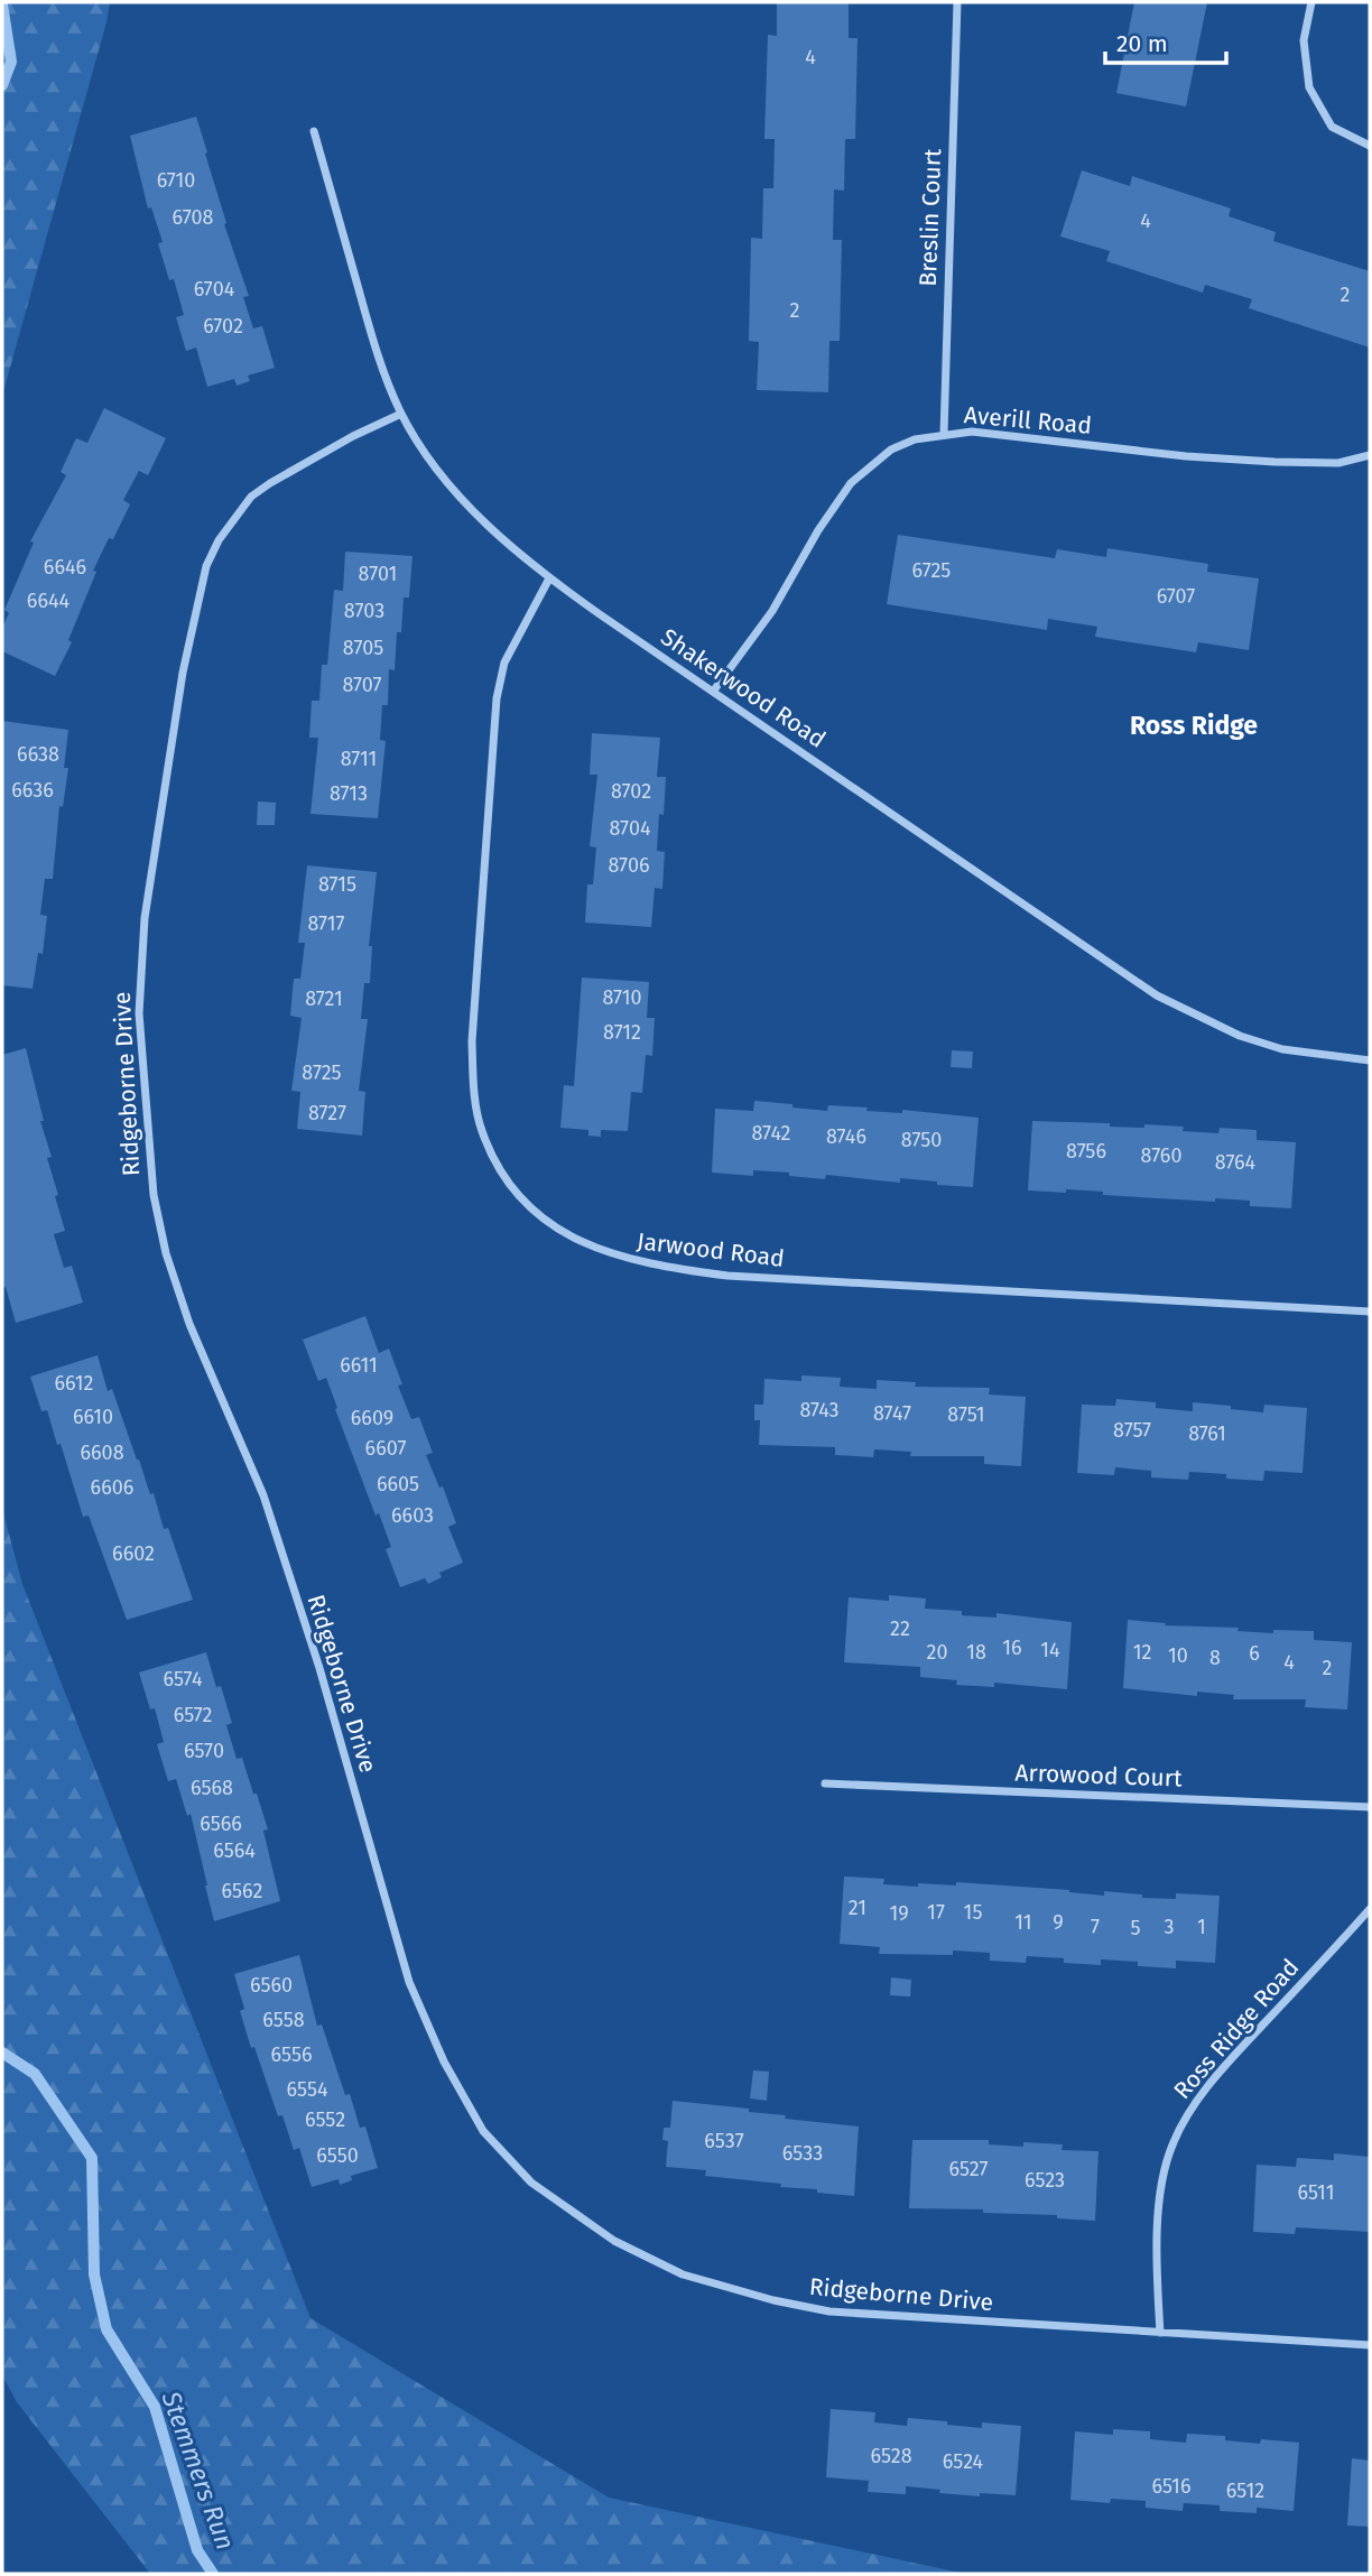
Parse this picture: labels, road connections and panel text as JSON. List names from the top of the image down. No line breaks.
{"streets":{"street":["Breslin Court","Averill Road","Shakerwood Road","Ridgeborne Drive","Jarwood Road","Arrowood Court","Ross Ridge Road"]},"crossings":[["Breslin Court","Averill Road"],["Averill Road","Shakerwood Road"],["Shakerwood Road","Ridgeborne Drive"],["Shakerwood Road","Jarwood Road"],["Ridgeborne Drive","Ross Ridge Road"]],"districts":["Ross Ridge"],"water":["Stemmers Run"],"house_numbers":["4","6710","6708","4","6704","2","2","6702","6646","6725","8701","6707","6644","8703","8705","8707","6638","8711","6636","8702","8713","8704","8706","8715","8717","8710","8721","8712","8725","8727","8742","8746","8750","8756","8760","8764","6611","6612","8743","8747","8751","6610","6609","8757","8761","6607","6608","6605","6606","6603","6602","22","16","14","20","18","12","6","10","8","4","2","6574","6572","6570","6568","6566","6564","6562","21","17","15","19","11","9","7","3","1","5","6560","6558","6556","6554","6552","6537","6533","6550","6527","6523","6511","6528","6524","6516","6512"],"scale_bar":"20 m"}
